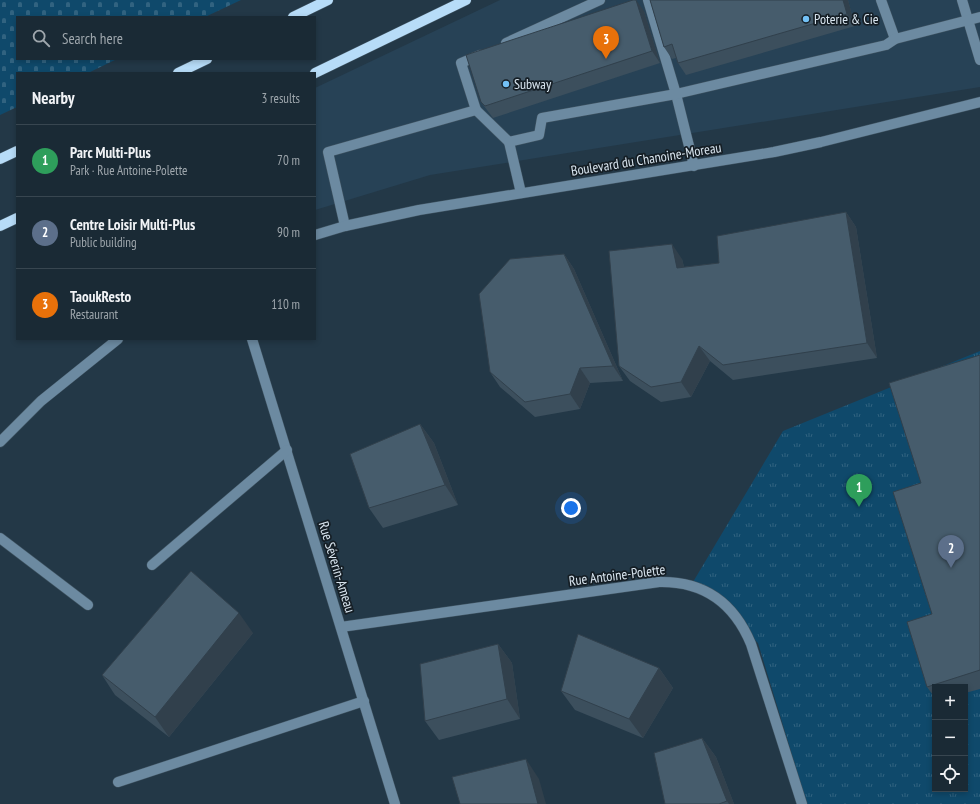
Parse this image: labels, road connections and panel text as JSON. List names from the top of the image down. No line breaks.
{"streets":{"street":["Boulevard du Chanoine-Moreau","Rue Séverin-Ameau","Rue Antoine-Polette"]},"crossings":[["Rue Séverin-Ameau","Rue Antoine-Polette"]],"places":["Poterie & Cie","Subway"],"page":{"search":"Search here","pins":["3","1","2"],"heading":["Nearby","3 results"],"list":[{"mark":"1","name":"Parc Multi-Plus","note":"Park · Rue Antoine-Polette","value":"70 m"},{"mark":"2","name":"Centre Loisir Multi-Plus","note":"Public building","value":"90 m"},{"mark":"3","name":"TaoukResto","note":"Restaurant","value":"110 m"}],"map_buttons":["+","−"]}}
